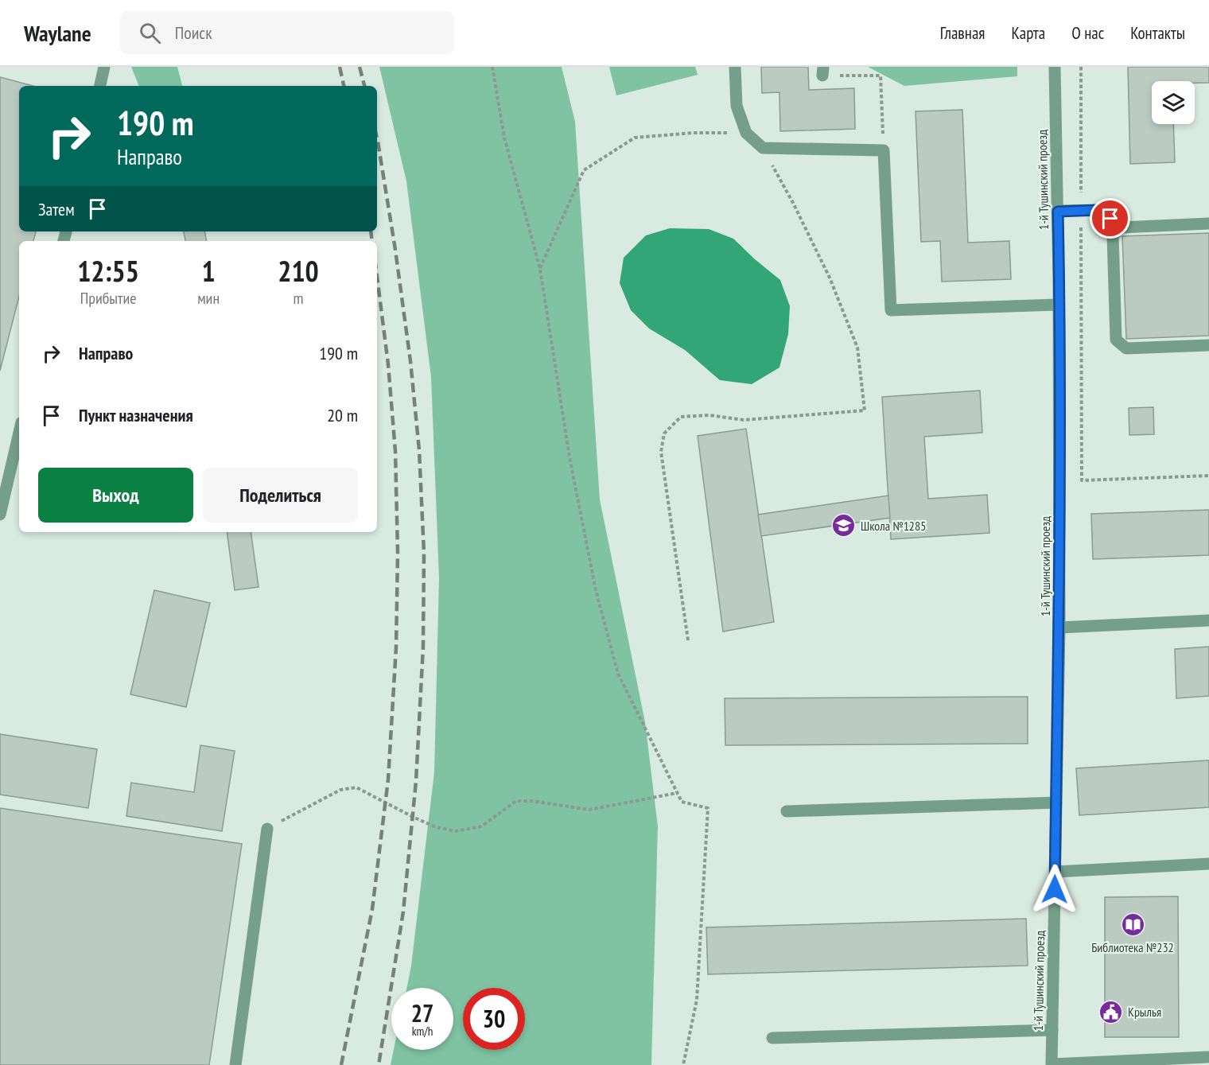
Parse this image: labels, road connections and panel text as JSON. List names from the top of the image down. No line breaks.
{"streets":{"street":["1-й Тушинский проезд"]},"places":{"school or university":["Школа №1285"],"library":["Библиотека №232"],"public building":["Крылья"]},"page":{"header":"Waylane","search":"Поиск","nav":["Главная","Карта","О нас","Контакты"],"turn":["190 m","Направо"],"then":"Затем","eta":["12:55","Прибытие","1","мин","210","m"],"list":[{"name":"Направо","value":"190 m"},{"name":"Пункт назначения","value":"20 m"}],"buttons":["Выход","Поделиться"],"speed":"27 km/h","limit":"30"}}
